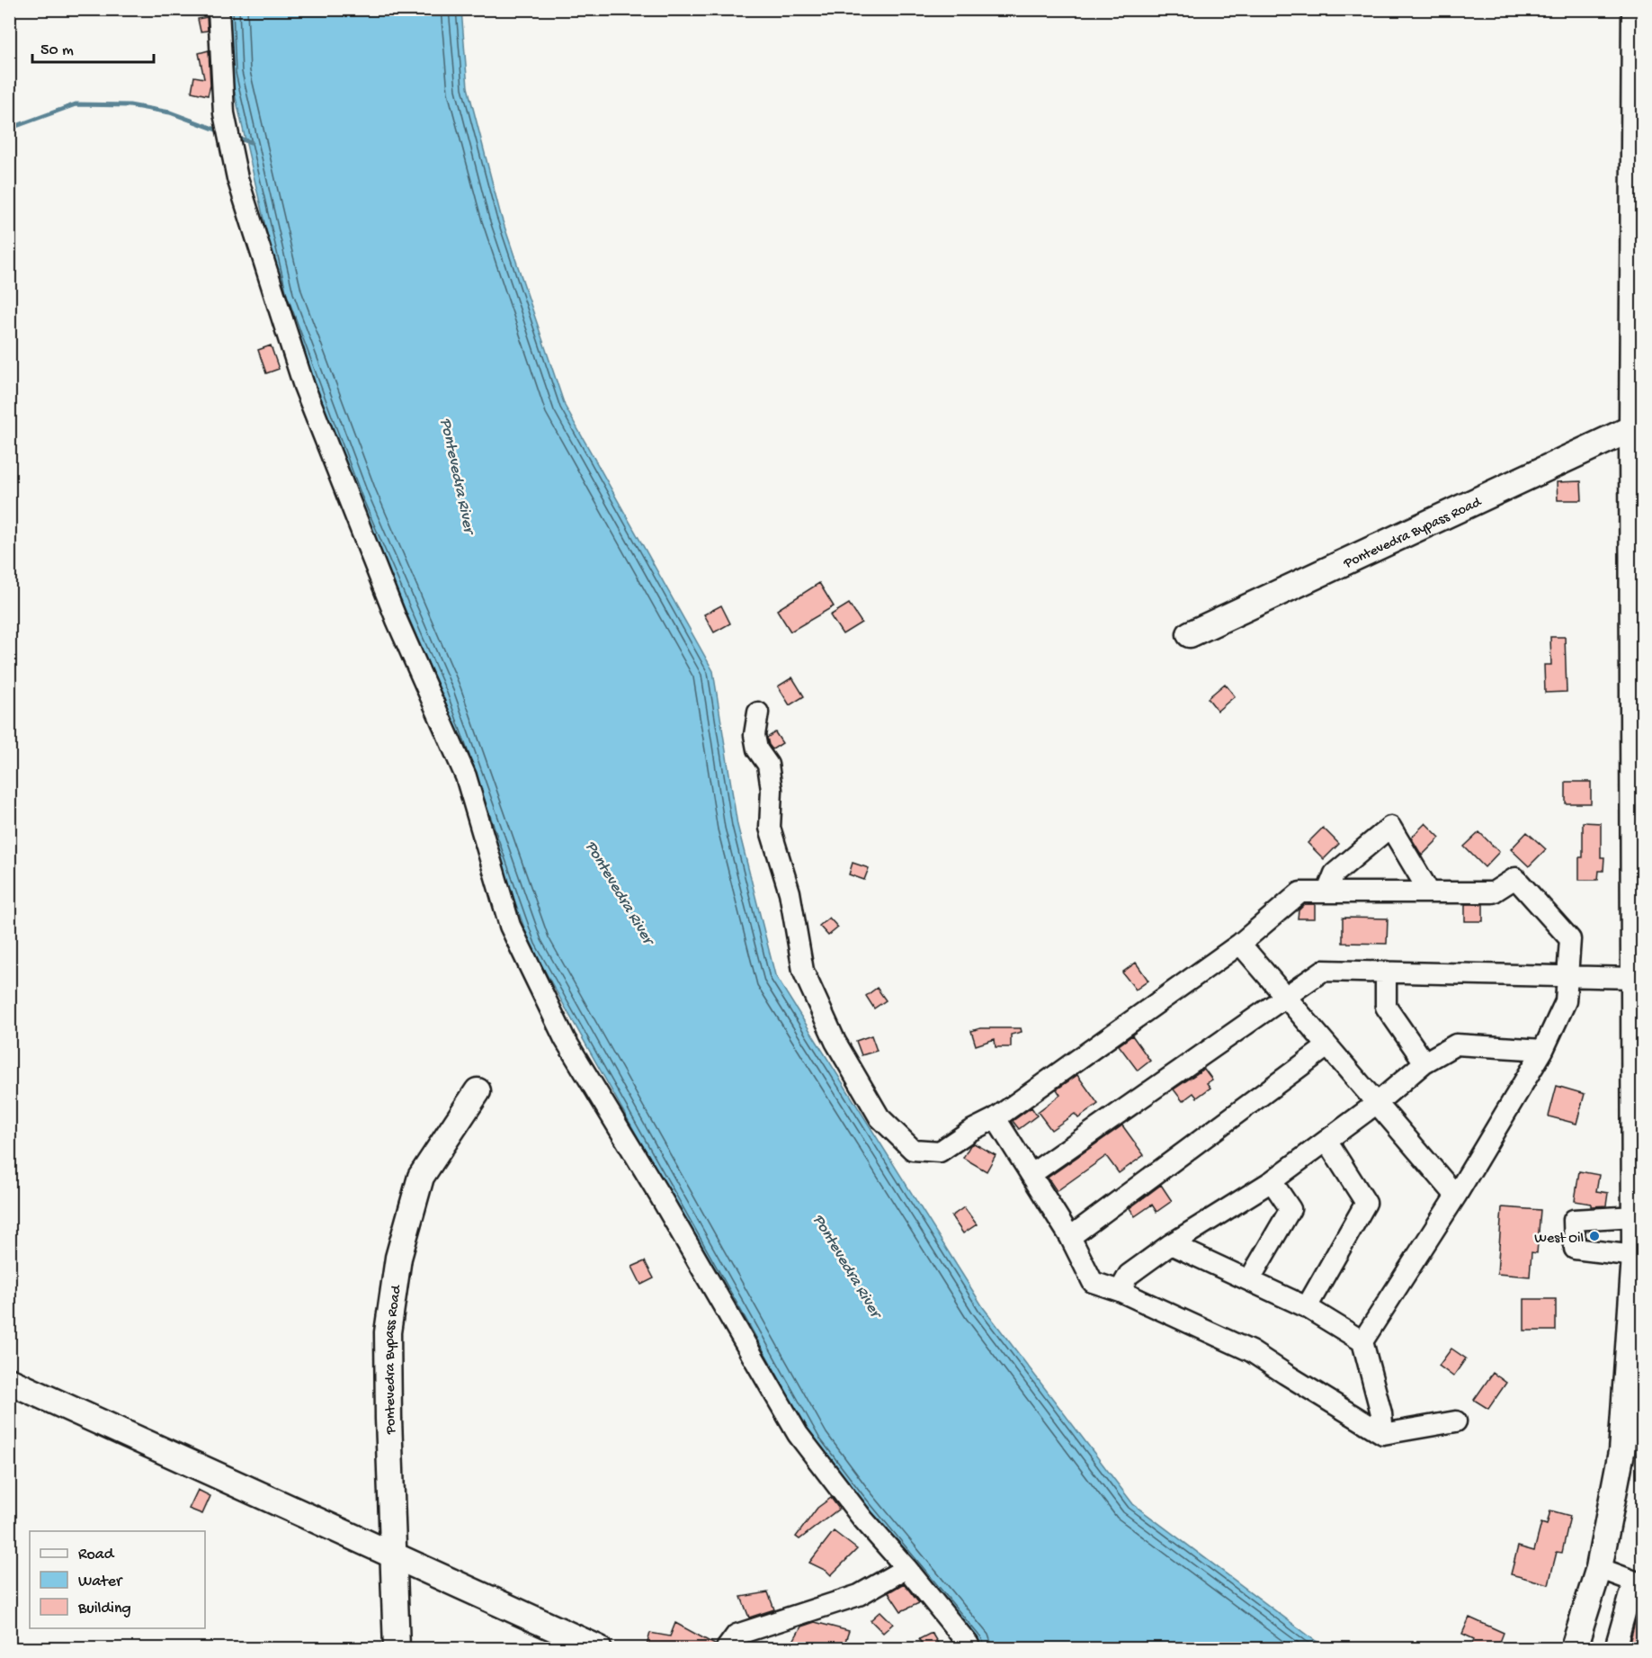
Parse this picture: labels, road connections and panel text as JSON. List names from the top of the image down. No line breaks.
{"streets":{"main road":["Pontevedra Bypass Road"]},"water":["Pontevedra River"],"places":["West Oil"],"legend":["Road","Water","Building"],"scale_bar":"50 m"}
